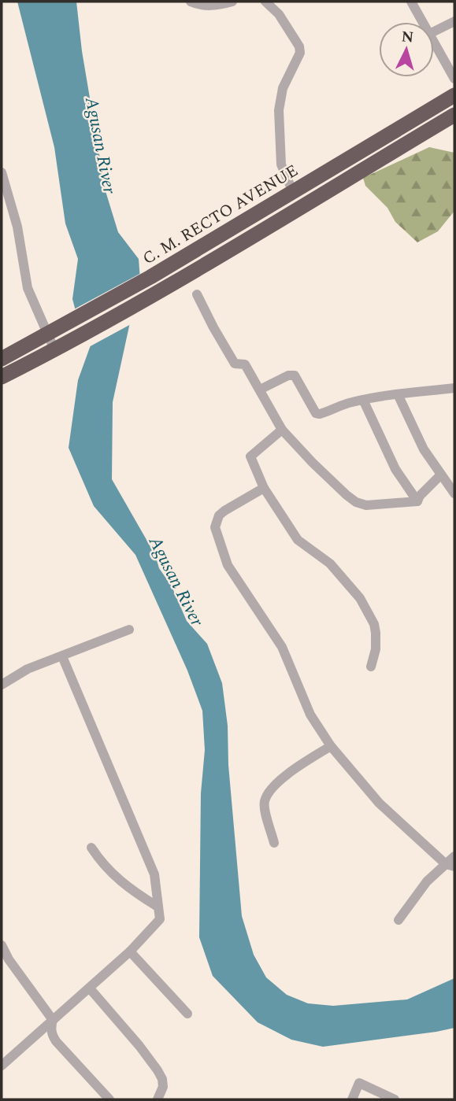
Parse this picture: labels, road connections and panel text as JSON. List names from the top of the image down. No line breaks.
{"streets":{"highway":["C. M. RECTO AVENUE"]},"water":["Agusan River"],"north":"top"}
